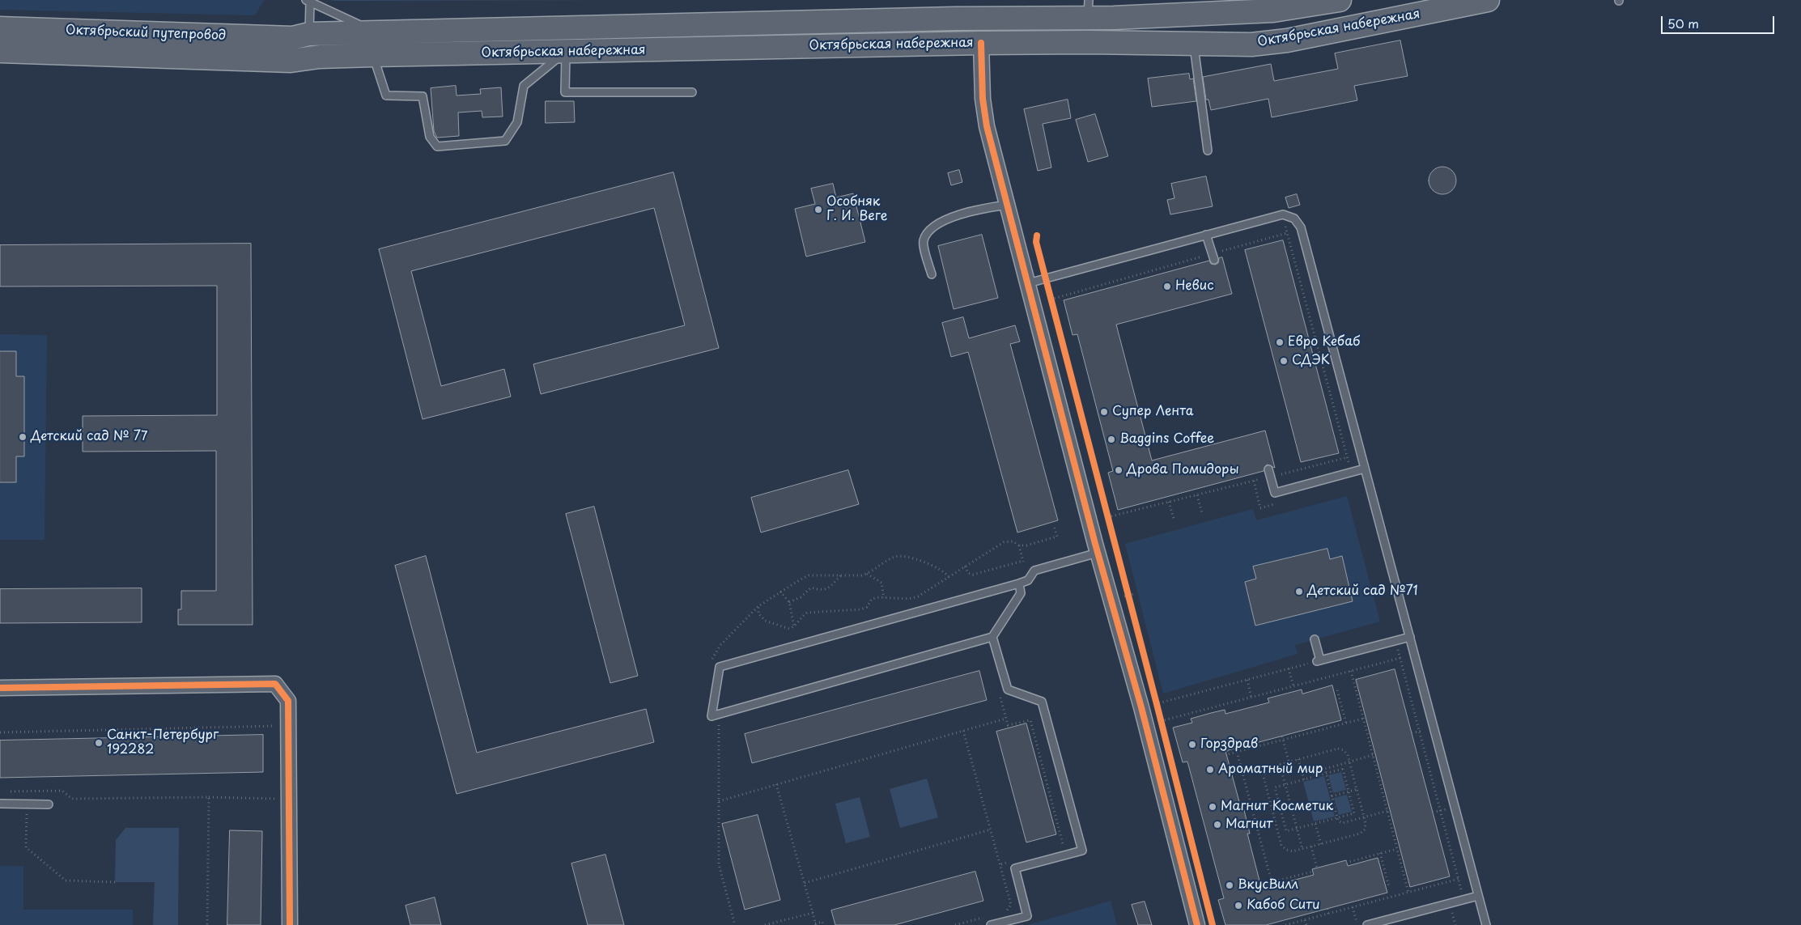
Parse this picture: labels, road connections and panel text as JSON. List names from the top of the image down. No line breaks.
{"streets":{"main road":["Октябрьская набережная","Октябрьский путепровод"]},"crossings":[["Октябрьская набережная","Октябрьский путепровод"]],"places":["Особняк Г. И. Веге","Невис","Евро Кебаб","СДЭК","Супер Лента","Детский сад № 77","Baggins Coffee","Дрова Помидоры","Детский сад №71","Санкт-Петербург 192282","Горздрав","Ароматный мир","Магнит Косметик","Магнит","ВкусВилл","Кабоб Сити"],"scale_bar":"50 m"}
